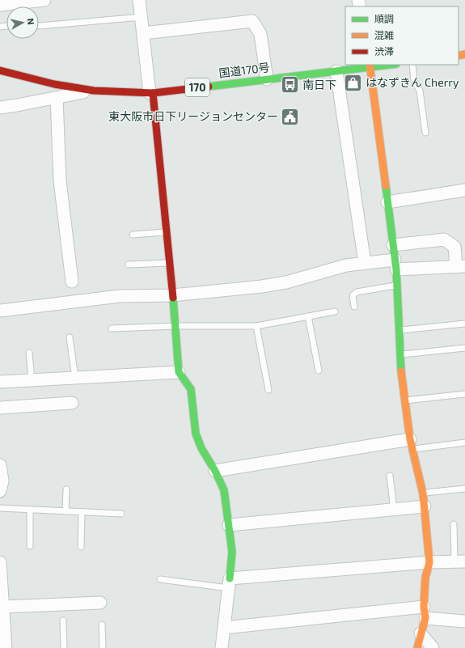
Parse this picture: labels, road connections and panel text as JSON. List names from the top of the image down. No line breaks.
{"streets":{"main road":["国道170号","170"]},"places":{"shop":["はなずきん Cherry"],"bus stop":["南日下"],"public building":["東大阪市日下リージョンセンター"]},"legend":["順調","混雑","渋滞"],"north":"right"}
